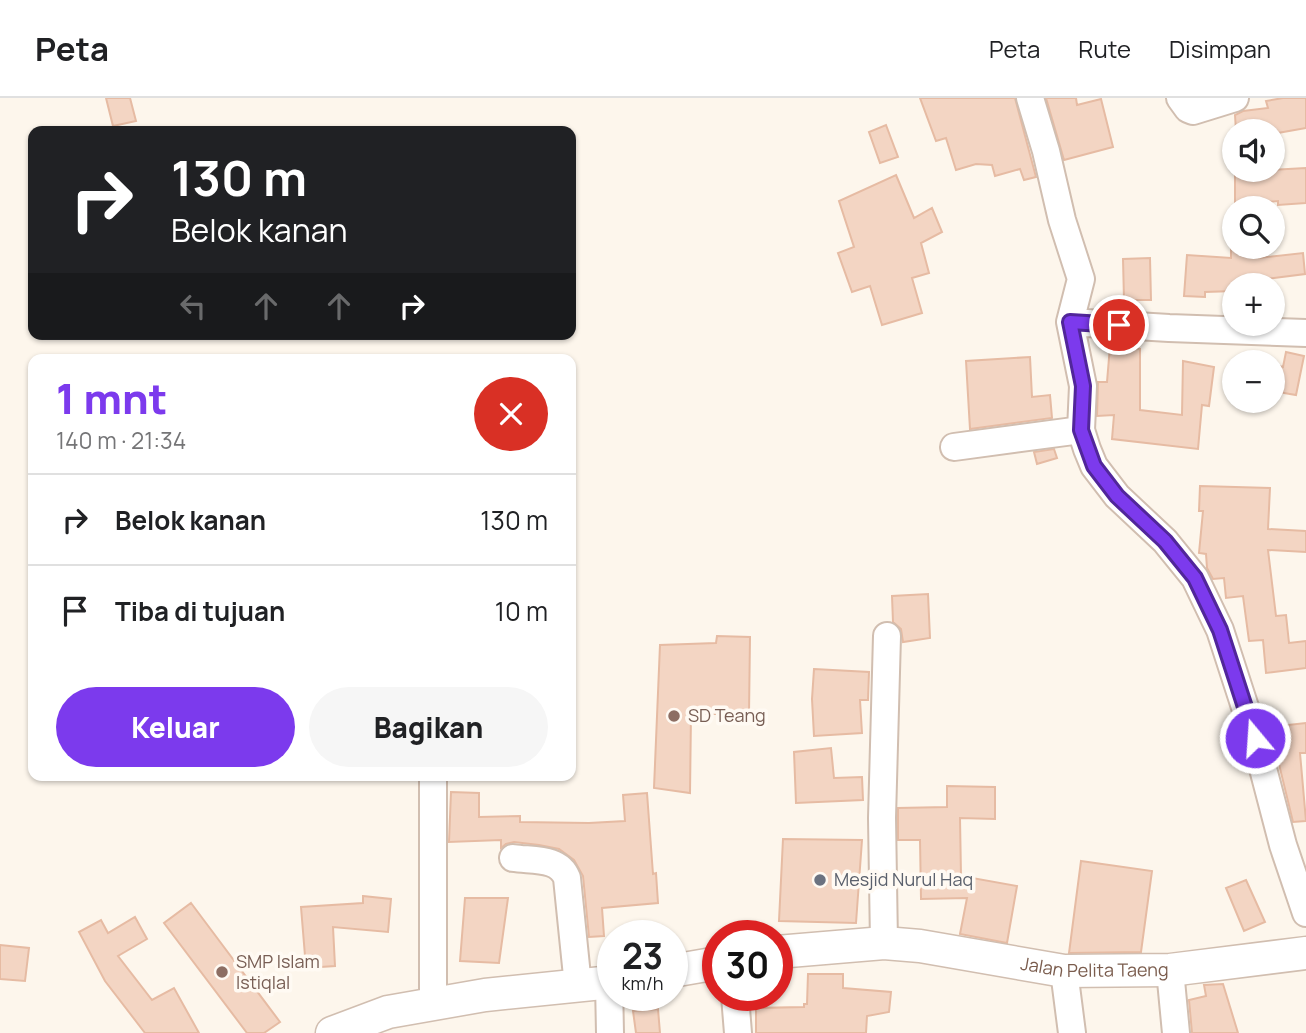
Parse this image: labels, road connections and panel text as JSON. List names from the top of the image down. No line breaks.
{"streets":{"street":["Jalan Pelita Taeng"]},"places":["SD Teang","Mesjid Nurul Haq","SMP Islam Istiqlal"],"page":{"header":"Peta","nav":["Peta","Rute","Disimpan"],"map_buttons":["+","−"],"turn":["130 m","Belok kanan"],"heading":["1 mnt","140 m · 21:34"],"list":[{"name":"Belok kanan","value":"130 m"},{"name":"Tiba di tujuan","value":"10 m"}],"buttons":["Keluar","Bagikan"],"speed":"23 km/h","limit":"30"}}
